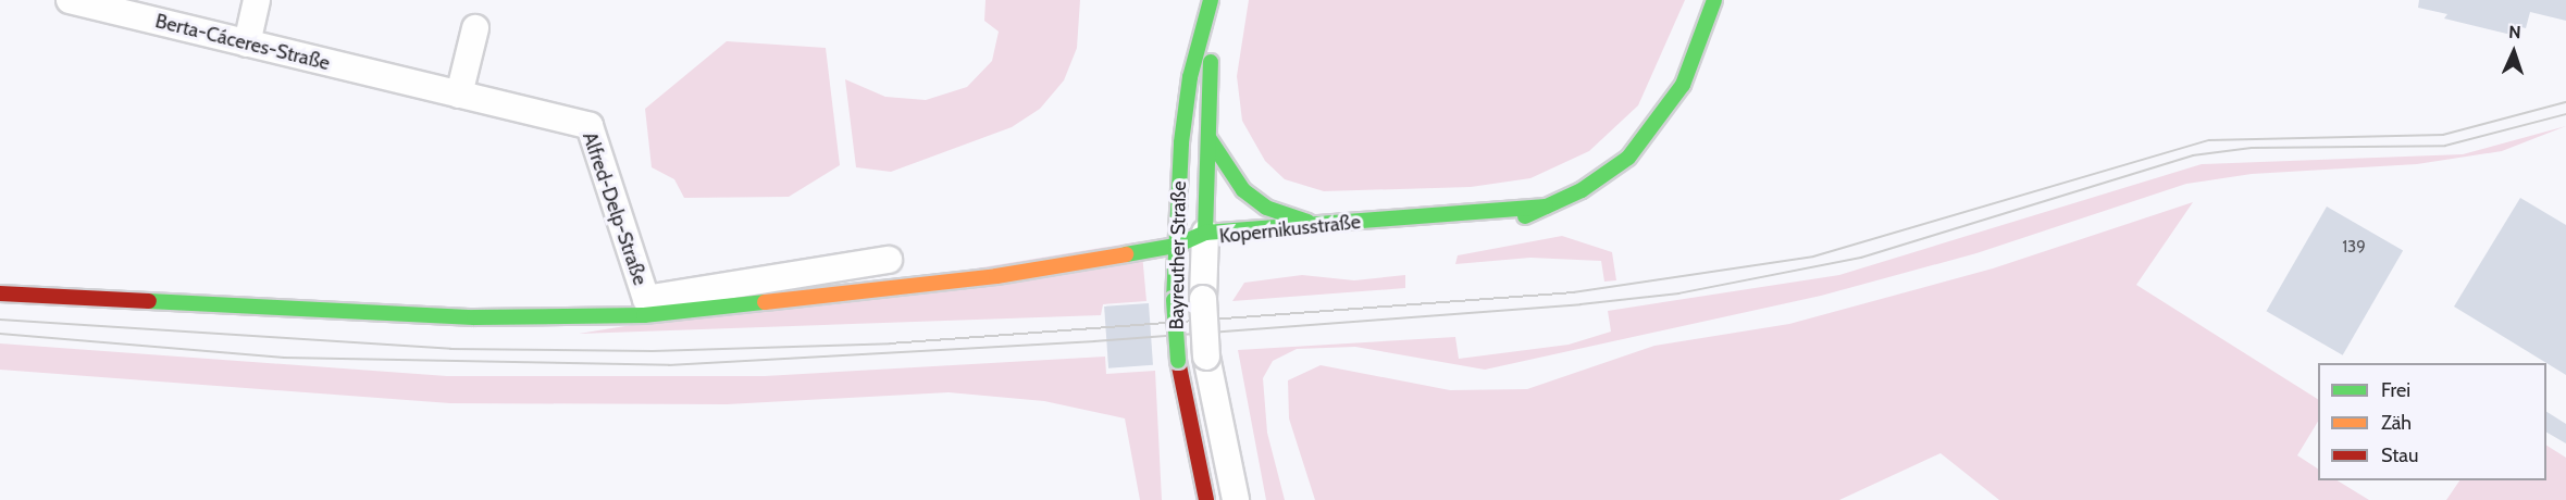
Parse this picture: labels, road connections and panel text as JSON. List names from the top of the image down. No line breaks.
{"streets":{"street":["Berta-Cáceres-Straße","Alfred-Delp-Straße","Kopernikusstraße","Bayreuther Straße"]},"crossings":[["Berta-Cáceres-Straße","Alfred-Delp-Straße"],["Kopernikusstraße","Bayreuther Straße"]],"house_numbers":["139"],"legend":["Frei","Zäh","Stau"],"north":"top"}
